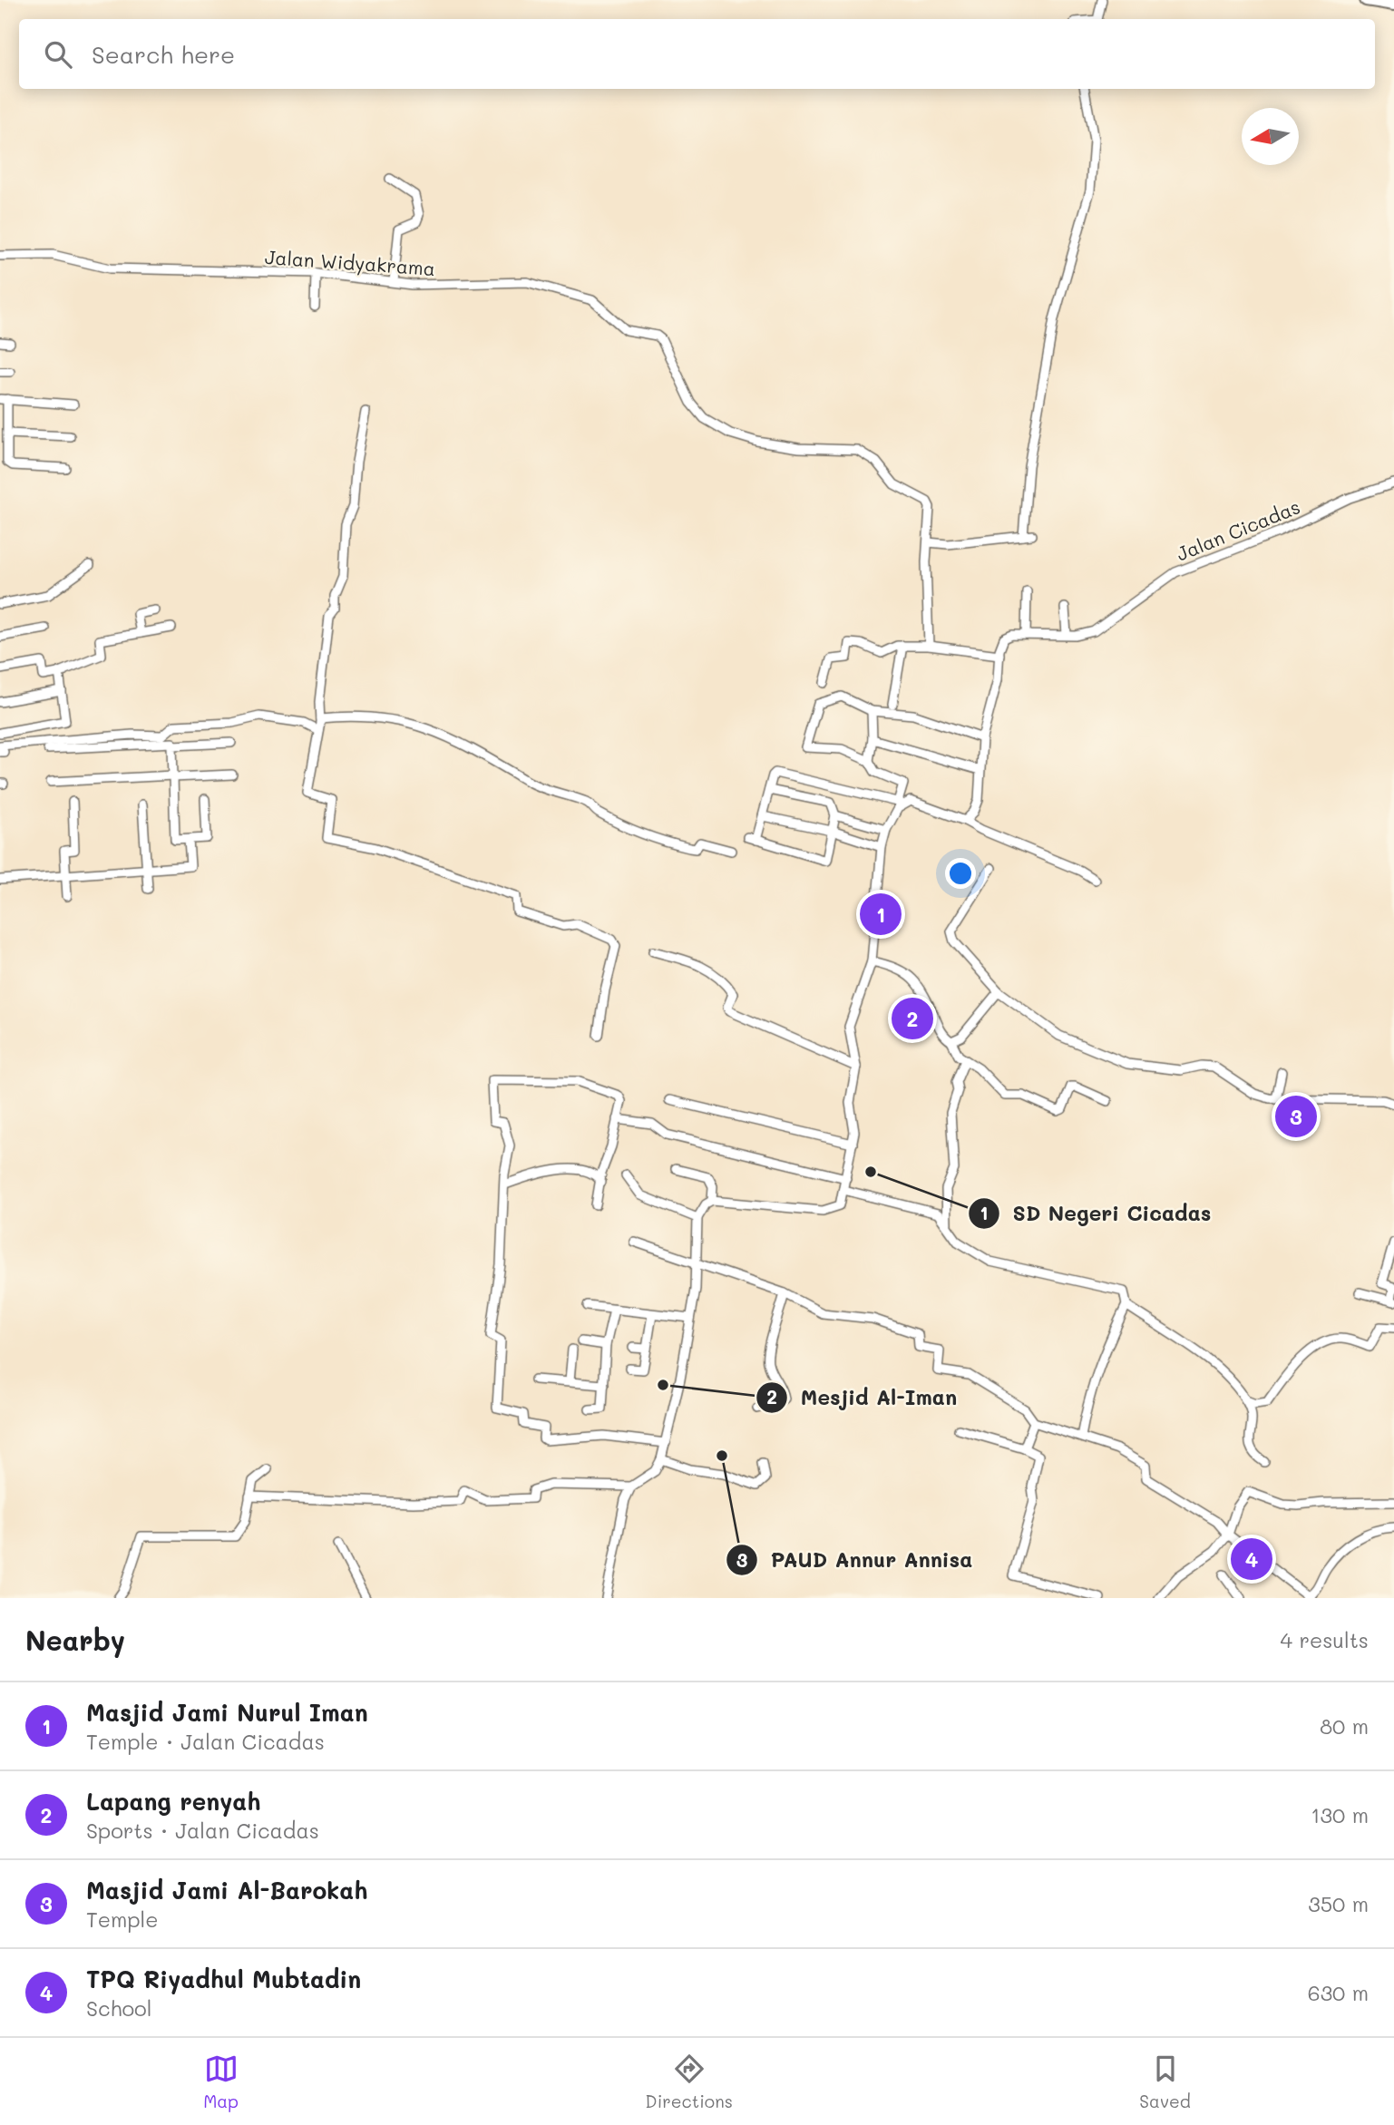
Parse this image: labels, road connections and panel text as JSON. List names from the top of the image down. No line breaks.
{"streets":{"street":["Jalan Widyakrama","Jalan Cicadas"]},"places":["SD Negeri Cicadas","Mesjid Al-Iman","PAUD Annur Annisa"],"north":"left","page":{"search":"Search here","pins":["1","2","3","4"],"heading":["Nearby","4 results"],"list":[{"mark":"1","name":"Masjid Jami Nurul Iman","note":"Temple · Jalan Cicadas","value":"80 m"},{"mark":"2","name":"Lapang renyah","note":"Sports · Jalan Cicadas","value":"130 m"},{"mark":"3","name":"Masjid Jami Al-Barokah","note":"Temple","value":"350 m"},{"mark":"4","name":"TPQ Riyadhul Mubtadin","note":"School","value":"630 m"}],"nav":["Map","Directions","Saved"]}}
